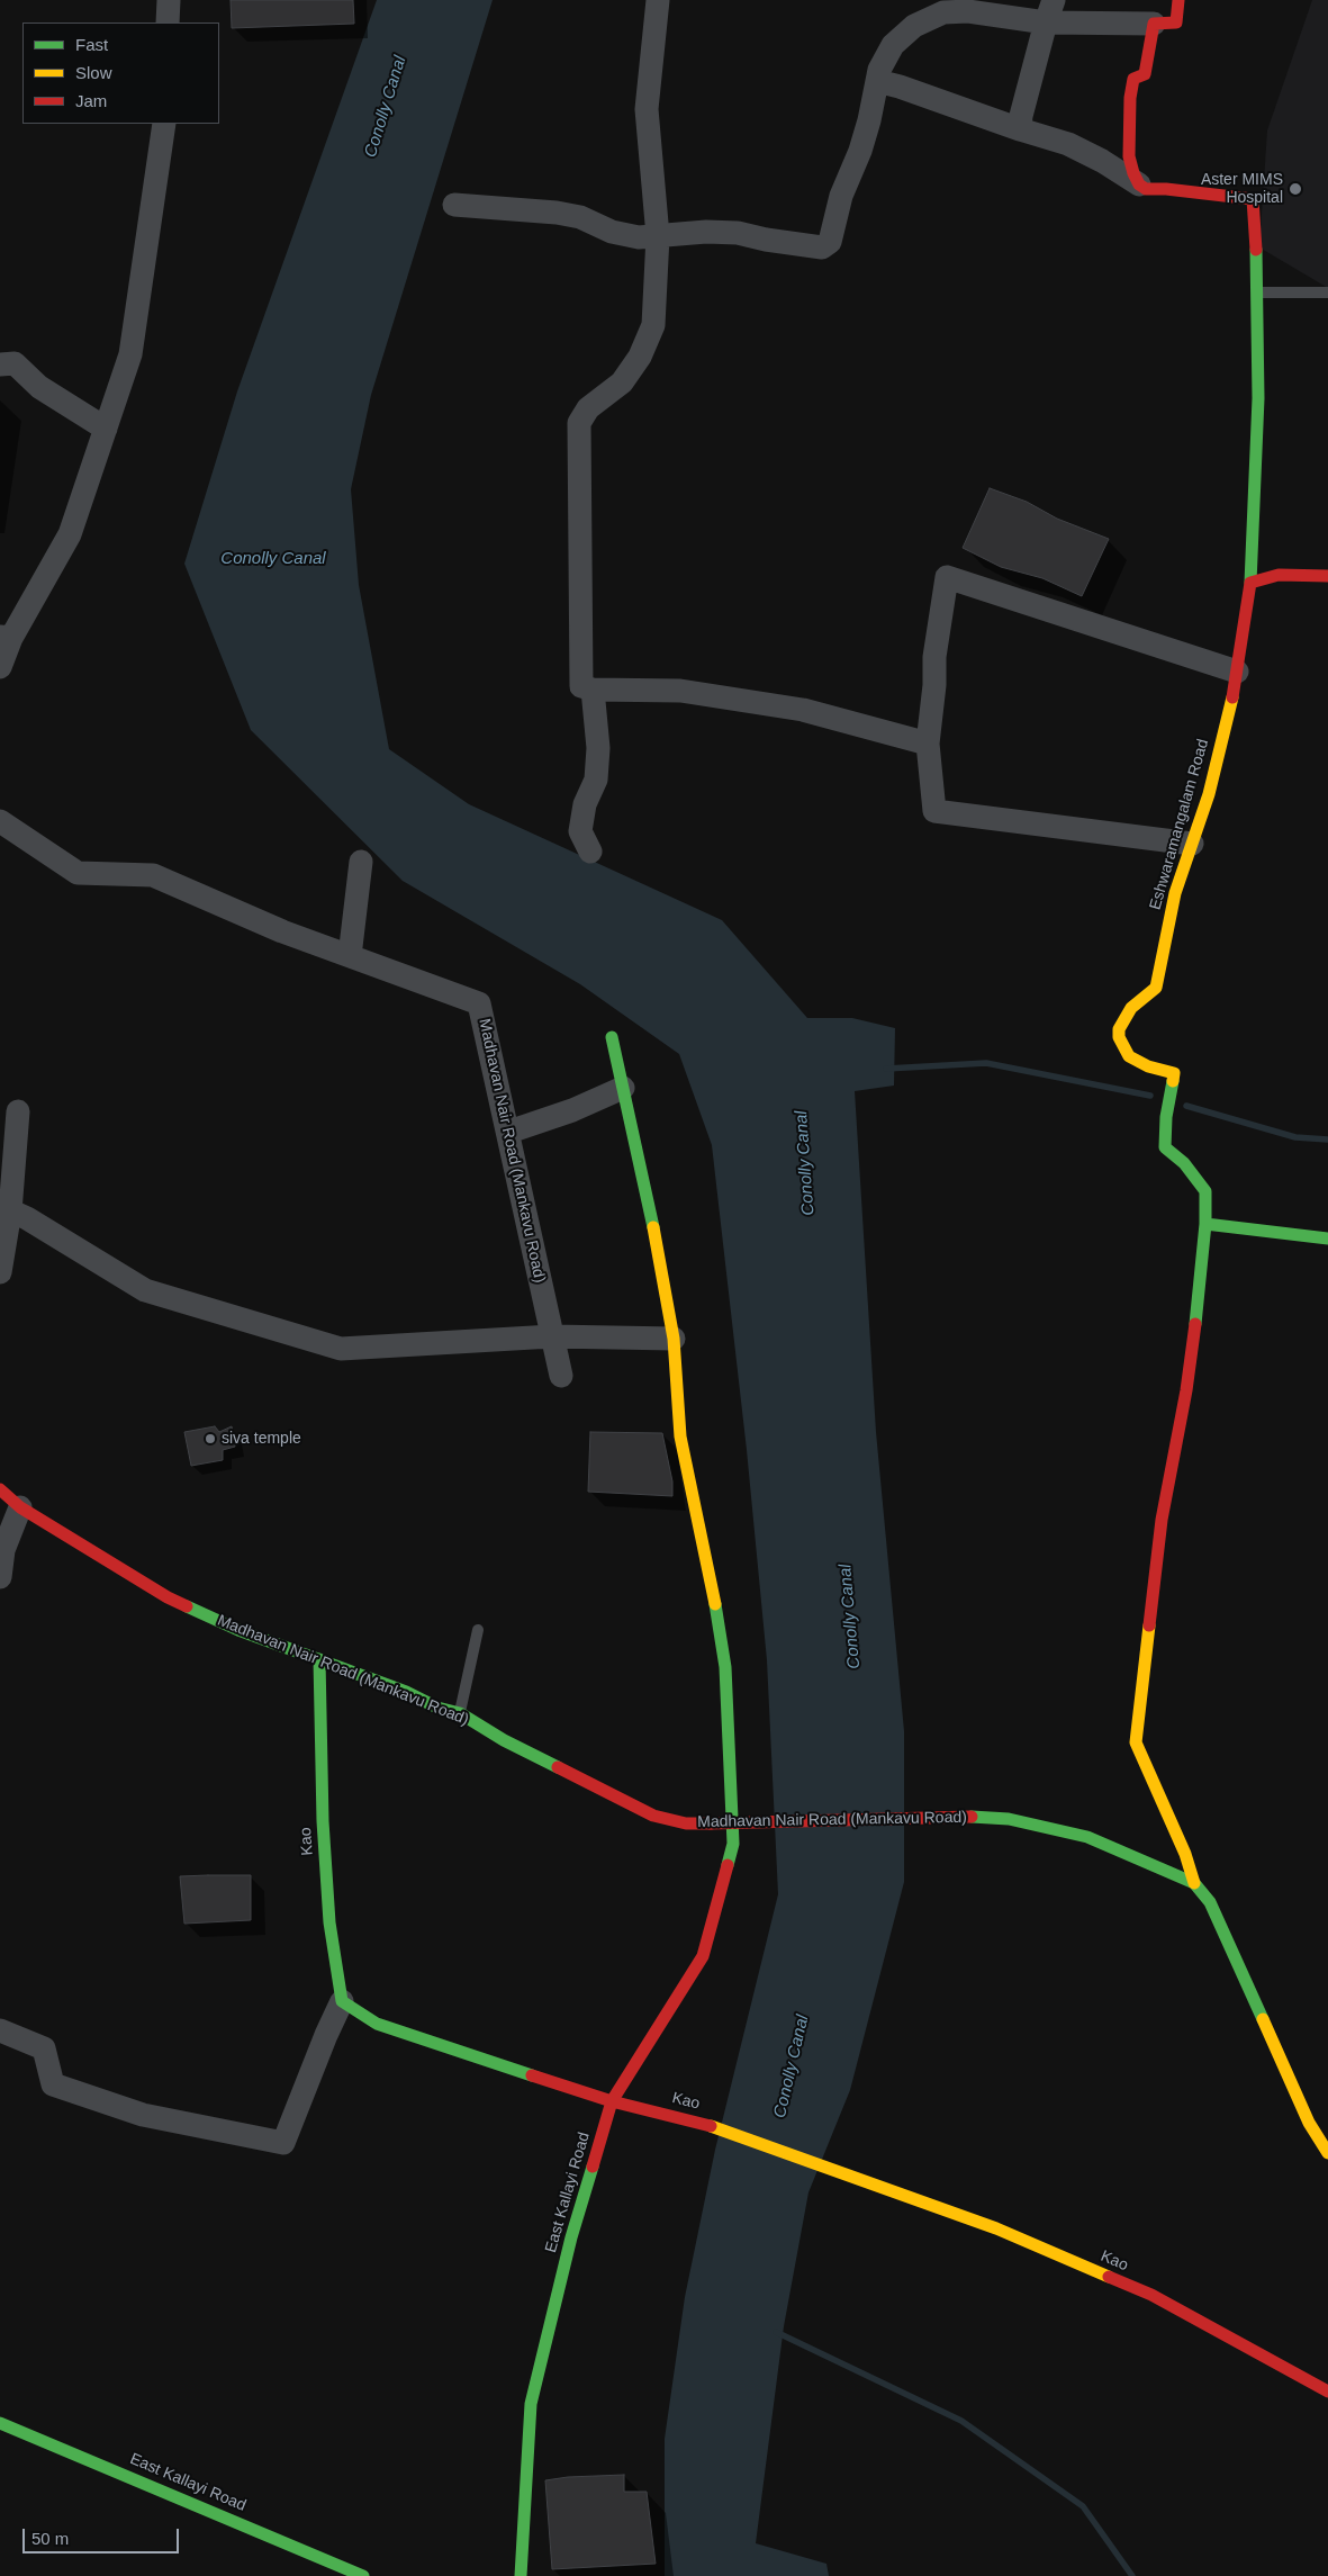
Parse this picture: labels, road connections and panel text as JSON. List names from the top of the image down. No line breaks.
{"streets":{"street":["Eshwaramangalam Road","Madhavan Nair Road (Mankavu Road)","Kao","East Kallayi Road"]},"crossings":[["Madhavan Nair Road (Mankavu Road)","Kao"],["Kao","East Kallayi Road"]],"water":["Conolly Canal"],"places":["Aster MIMS Hospital","siva temple"],"legend":["Fast","Slow","Jam"],"scale_bar":"50 m"}
